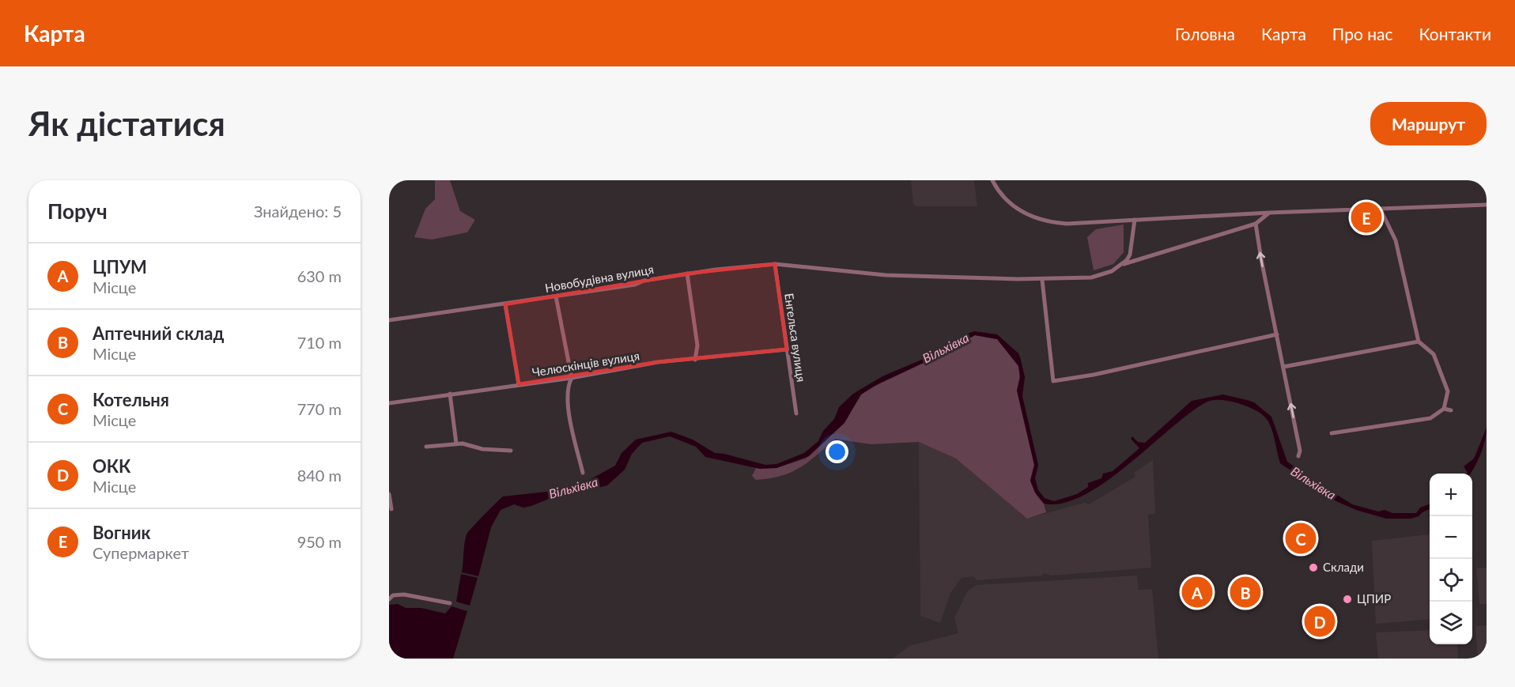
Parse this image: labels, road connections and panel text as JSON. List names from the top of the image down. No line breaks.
{"streets":{"street":["Новобудівна вулиця","Енгельса вулиця","Челюскінців вулиця"]},"crossings":[["Новобудівна вулиця","Енгельса вулиця"],["Енгельса вулиця","Челюскінців вулиця"]],"water":["Вільхівка"],"places":["Склади","ЦПИР"],"page":{"header":"Карта","nav":["Головна","Карта","Про нас","Контакти"],"buttons":"Маршрут","title":"Як дістатися","heading":["Поруч","Знайдено: 5"],"pins":["E","C","A","B","D"],"list":[{"mark":"A","name":"ЦПУМ","note":"Місце","value":"630 m"},{"mark":"B","name":"Аптечний склад","note":"Місце","value":"710 m"},{"mark":"C","name":"Котельня","note":"Місце","value":"770 m"},{"mark":"D","name":"ОКК","note":"Місце","value":"840 m"},{"mark":"E","name":"Вогник","note":"Супермаркет","value":"950 m"}],"map_buttons":["+","−"]}}
